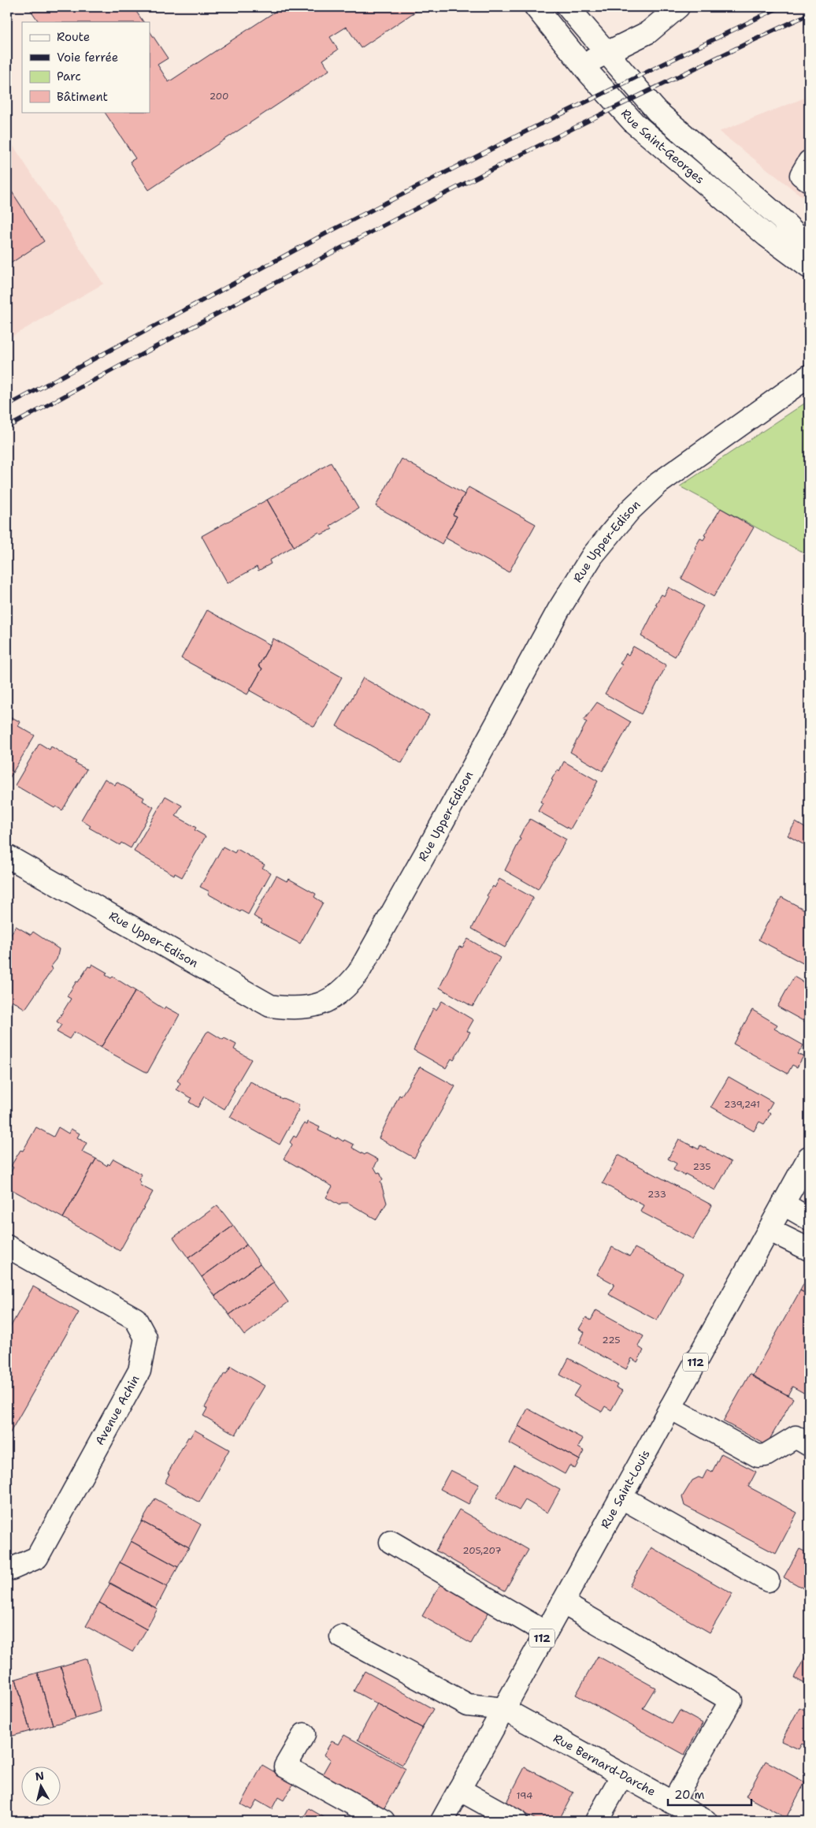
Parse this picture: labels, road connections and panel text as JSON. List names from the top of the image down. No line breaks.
{"streets":{"street":["Rue Saint-Georges","Rue Upper-Edison","112","Avenue Achin","Rue Saint-Louis","Rue Bernard-Darche"]},"crossings":[["Rue Saint-Louis","Rue Bernard-Darche"]],"house_numbers":["200","239,241","235","233","225","205,207","194"],"legend":["Route","Voie ferrée","Parc","Bâtiment"],"scale_bar":"20 m","north":"top"}
